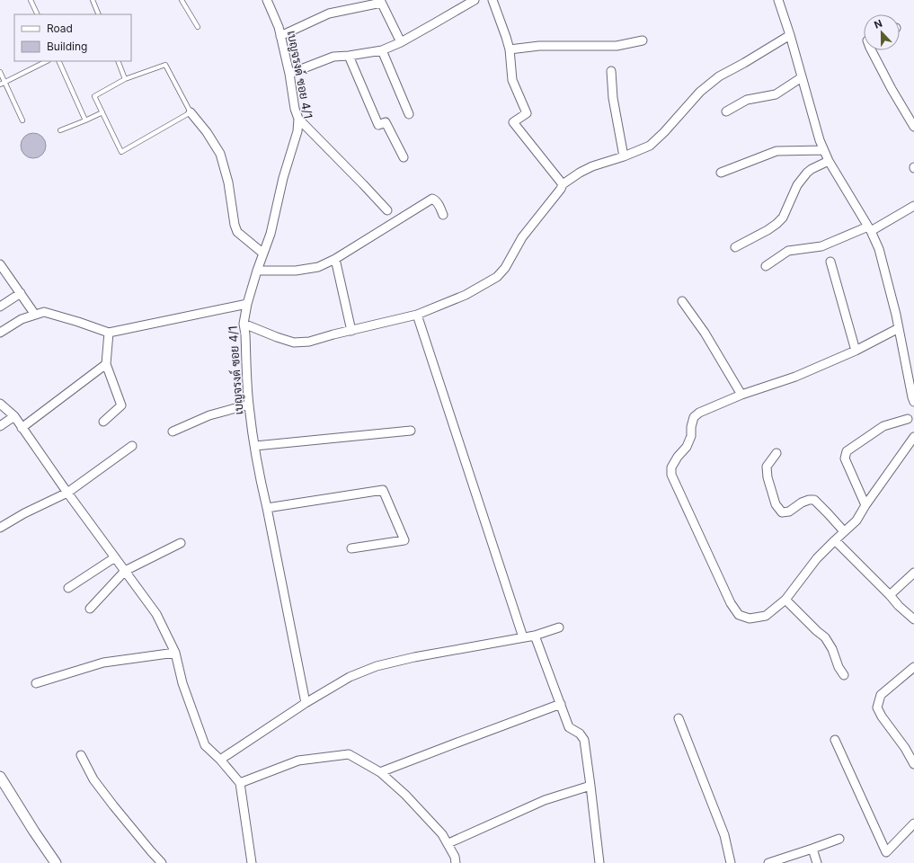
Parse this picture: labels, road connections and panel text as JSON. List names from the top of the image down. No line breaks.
{"streets":{"street":["เบญจรงด์ ซอย 4/1"]},"legend":["Road","Building"],"north":"top"}
